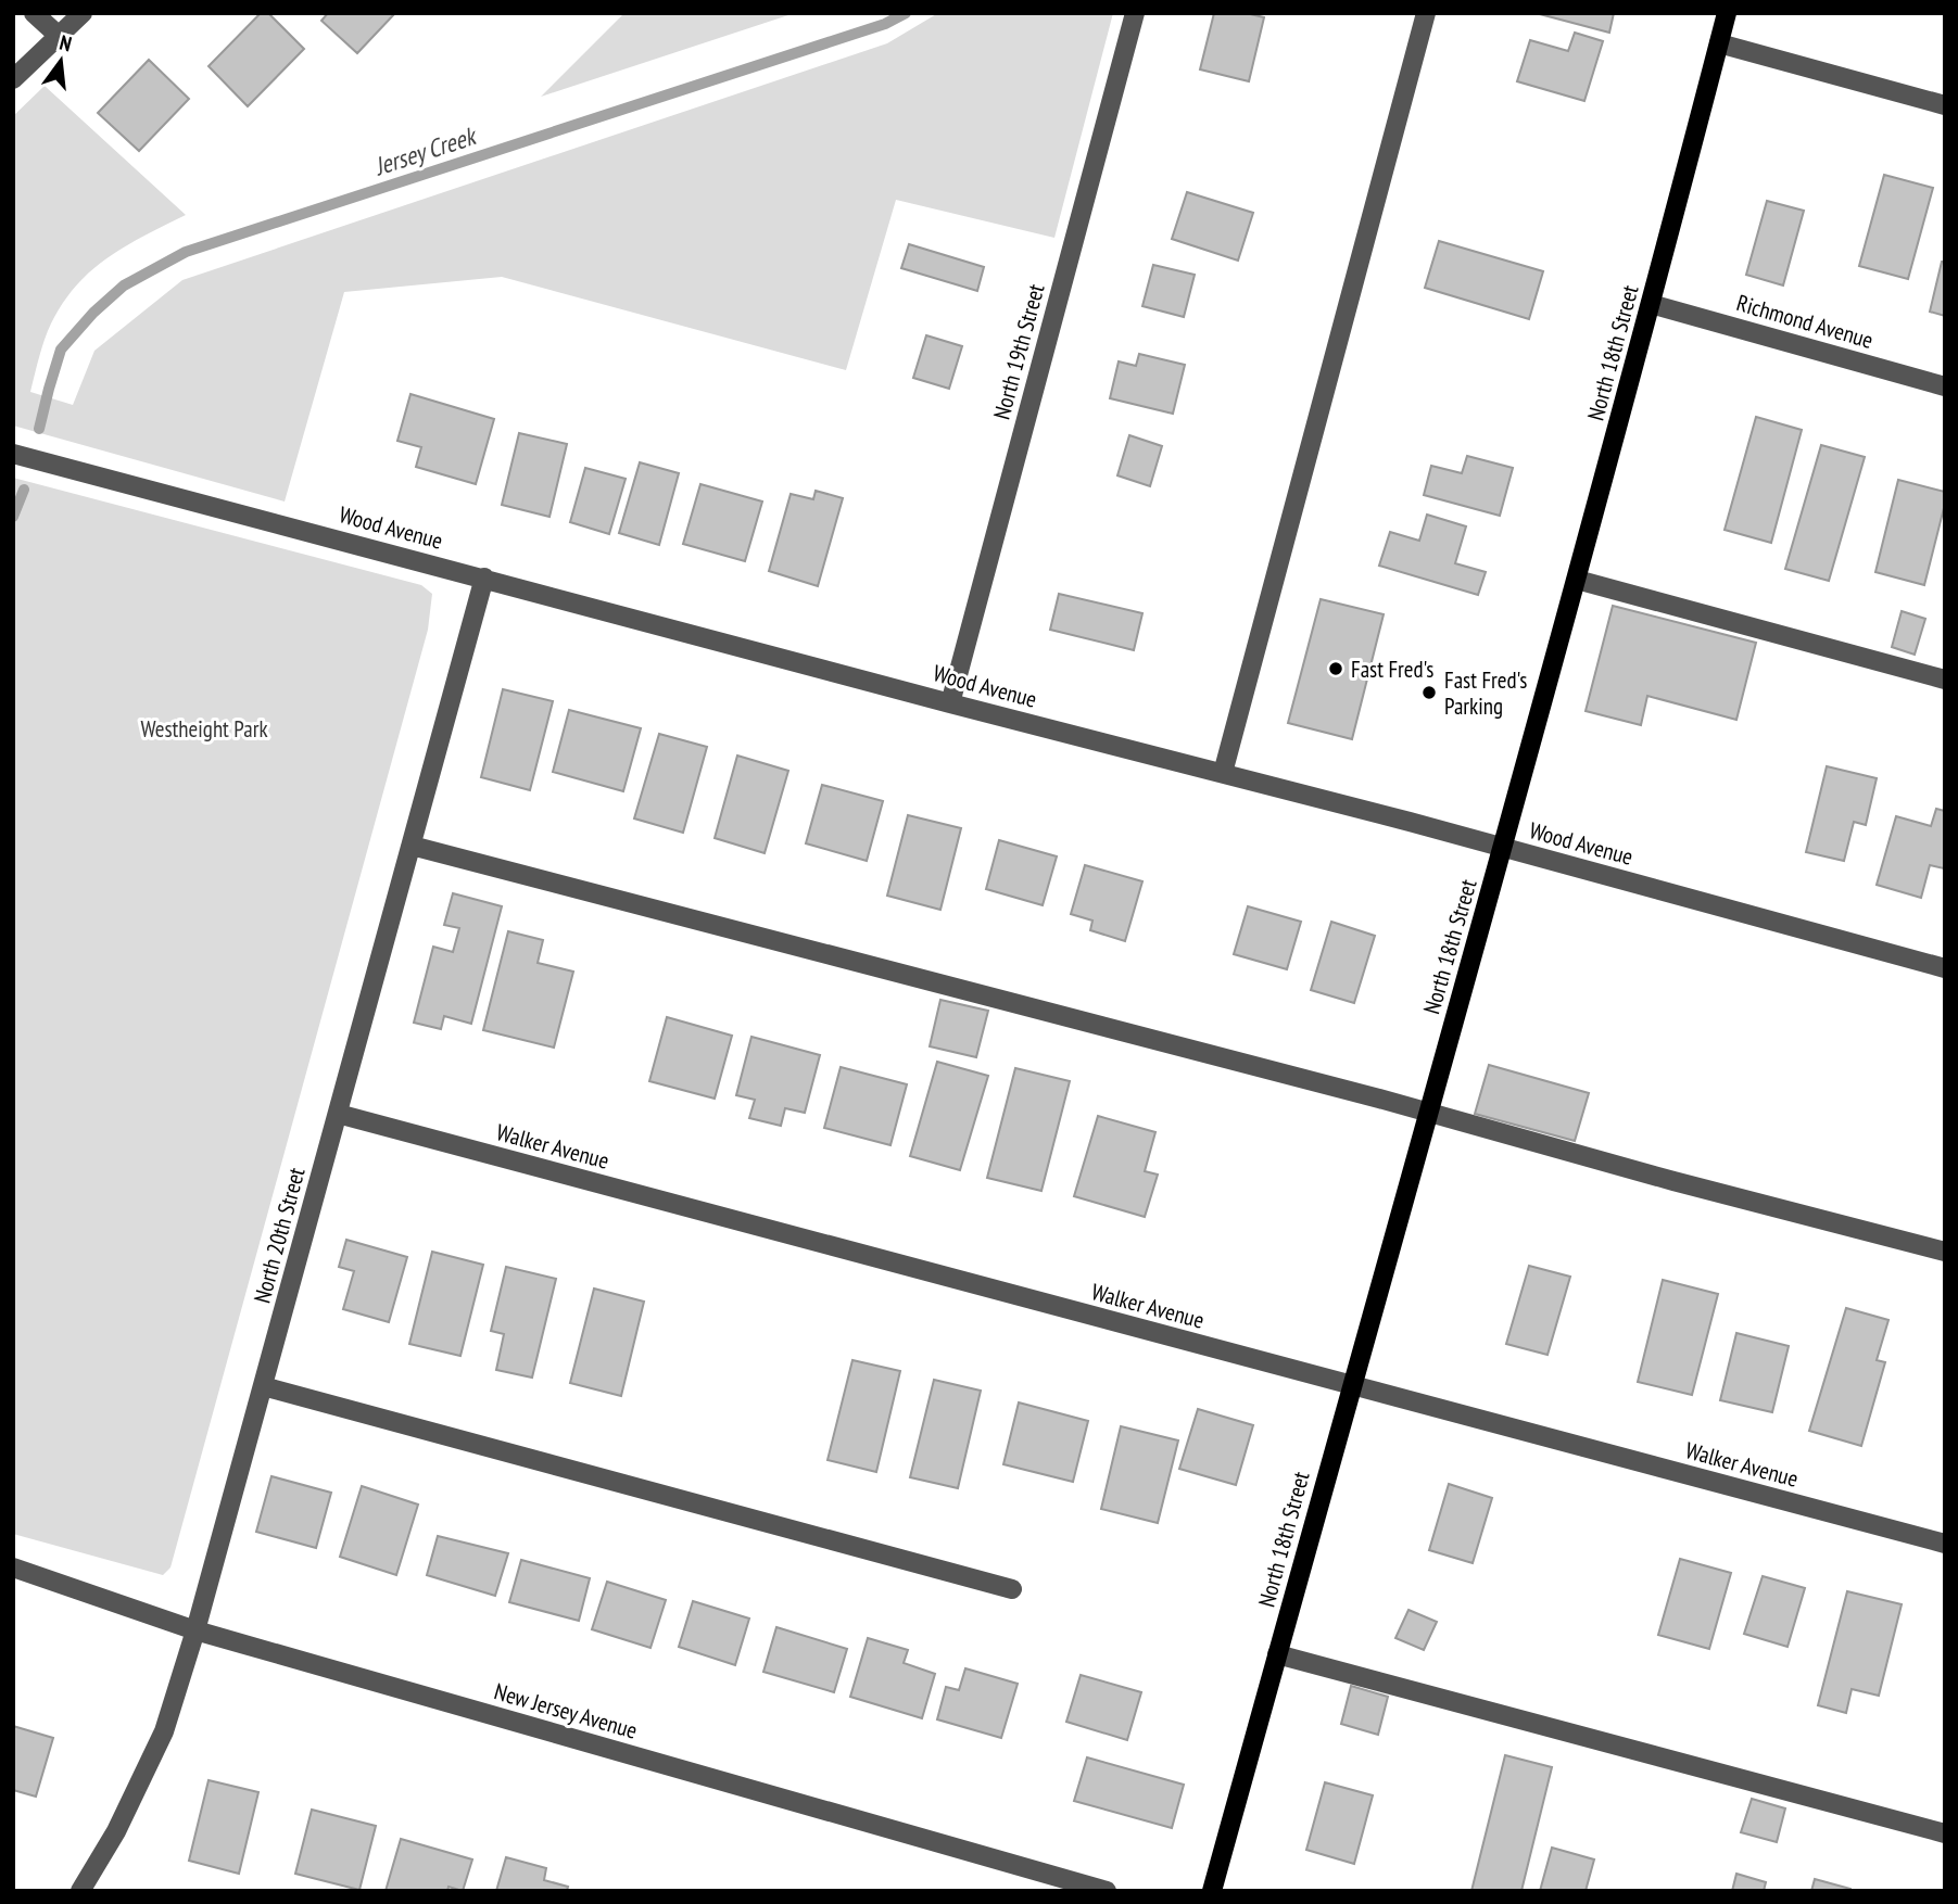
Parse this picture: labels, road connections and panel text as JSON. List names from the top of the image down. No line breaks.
{"streets":{"main road":["North 18th Street"],"street":["Richmond Avenue","North 19th Street","Wood Avenue","Walker Avenue","North 20th Street","New Jersey Avenue"]},"crossings":[["Richmond Avenue","North 18th Street"],["North 19th Street","Wood Avenue"],["North 18th Street","Wood Avenue"],["North 18th Street","Walker Avenue"],["Wood Avenue","North 20th Street"],["Walker Avenue","North 20th Street"],["North 20th Street","New Jersey Avenue"]],"water":["Jersey Creek"],"parks":["Westheight Park"],"places":["Fast Fred's","Fast Fred's Parking"],"north":"top"}
